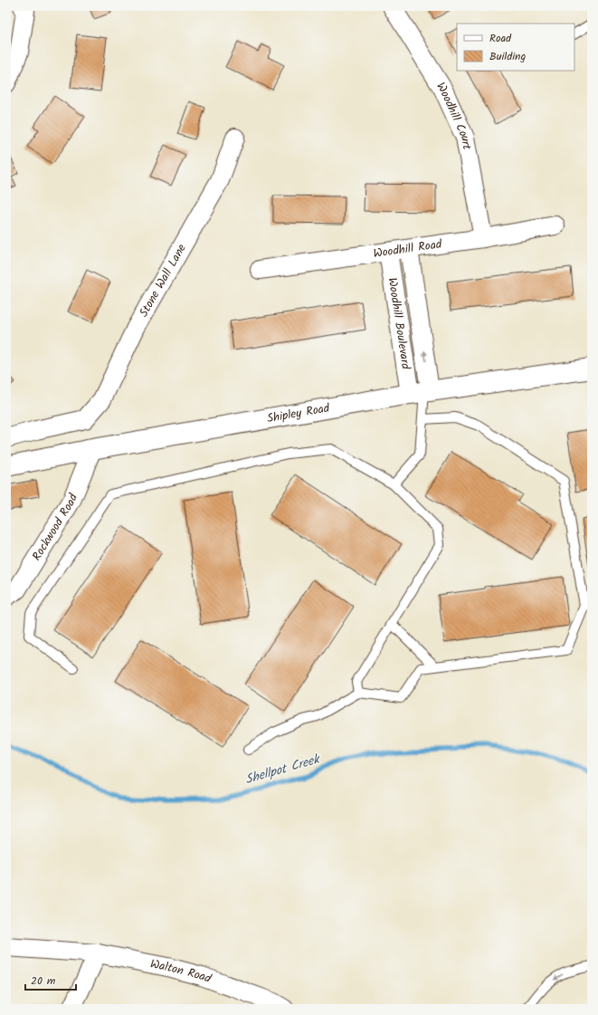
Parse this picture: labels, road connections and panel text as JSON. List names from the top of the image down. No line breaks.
{"streets":{"main road":["Shipley Road"],"street":["Woodhill Court","Woodhill Road","Stone Wall Lane","Woodhill Boulevard","Rockwood Road","Walton Road"]},"crossings":[["Woodhill Court","Woodhill Road"],["Woodhill Road","Woodhill Boulevard"],["Woodhill Boulevard","Shipley Road"],["Shipley Road","Rockwood Road"]],"water":["Shellpot Creek"],"legend":["Road","Building"],"scale_bar":"20 m"}
